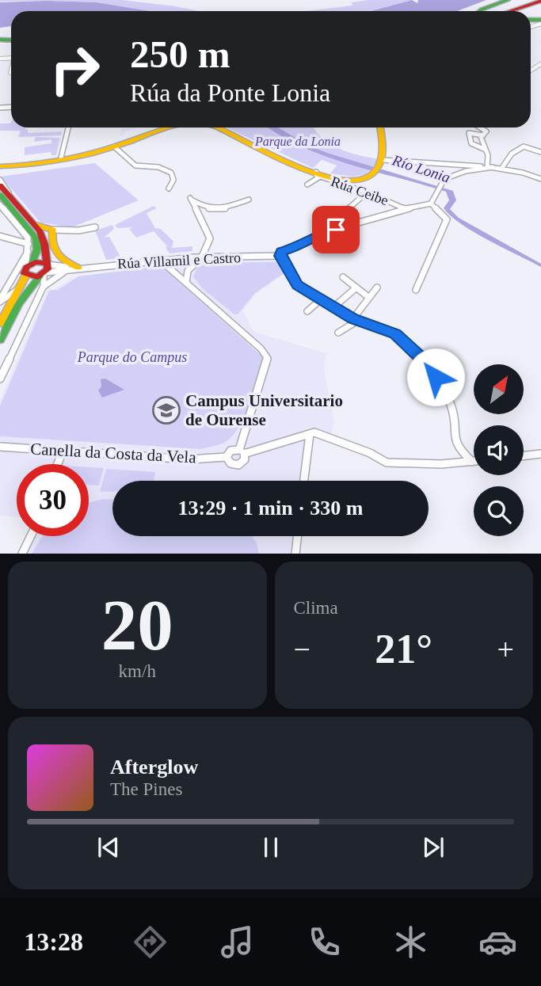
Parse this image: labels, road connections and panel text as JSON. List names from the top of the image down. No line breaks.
{"streets":{"street":["Rúa Ceibe","Rúa Villamil e Castro","Canella da Costa da Vela"]},"water":["Río Lonia"],"parks":["Parque da Lonia","Parque do Campus"],"places":{"school or university":["Campus Universitario de Ourense"]},"north":"top right","page":{"turn":["250 m","Rúa da Ponte Lonia"],"limit":"30","trip":"13:29 · 1 min · 330 m","tile":[["20","km/h"],"Clima"],"heat":["−","21°","+"],"song":["Afterglow","The Pines"],"tabs":"13:28"}}
